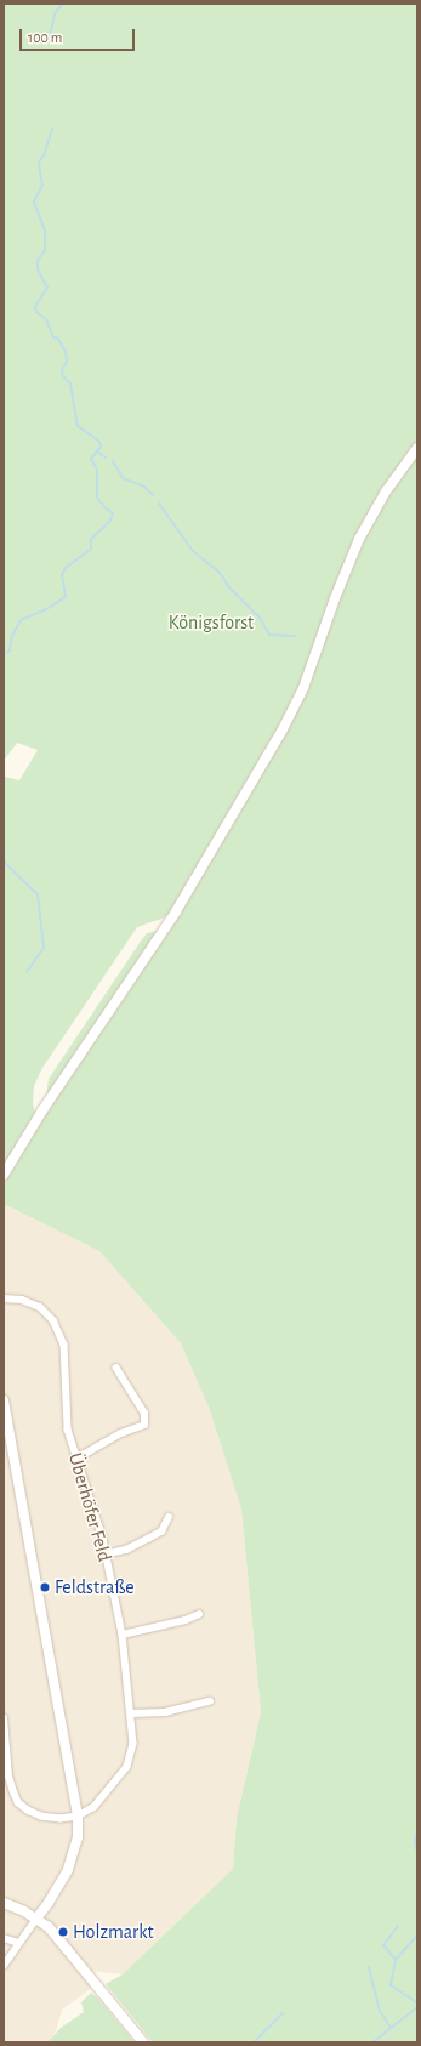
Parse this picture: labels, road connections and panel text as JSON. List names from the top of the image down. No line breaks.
{"streets":{"street":["Überhöfer Feld"]},"parks":["Königsforst"],"places":["Feldstraße","Holzmarkt"],"scale_bar":"100 m"}
